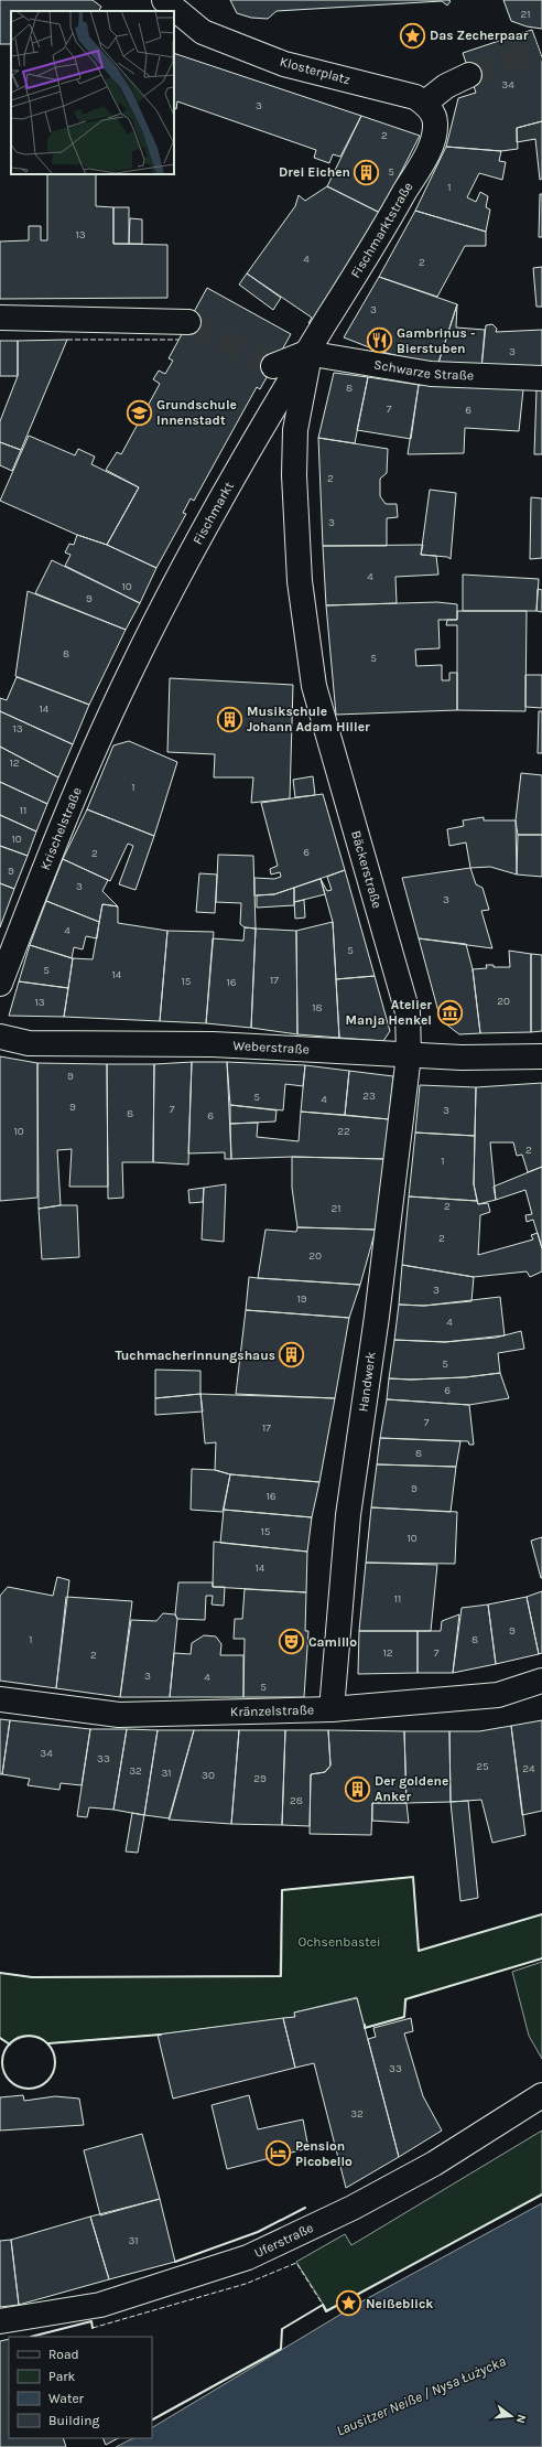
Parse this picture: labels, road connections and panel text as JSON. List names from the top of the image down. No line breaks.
{"streets":{"street":["Klosterplatz","Fischmarktstraße","Schwarze Straße","Fischmarkt","Krischelstraße","Bäckerstraße","Weberstraße","Handwerk","Kränzelstraße","Uferstraße"]},"crossings":[["Klosterplatz","Fischmarktstraße"],["Fischmarktstraße","Schwarze Straße"],["Fischmarktstraße","Fischmarkt"],["Fischmarktstraße","Bäckerstraße"],["Schwarze Straße","Fischmarkt"],["Schwarze Straße","Bäckerstraße"],["Fischmarkt","Krischelstraße"],["Fischmarkt","Bäckerstraße"],["Bäckerstraße","Weberstraße"],["Bäckerstraße","Handwerk"],["Weberstraße","Handwerk"],["Handwerk","Kränzelstraße"]],"water":["Lausitzer Neiße / Nysa Łużycka"],"parks":["Ochsenbastei"],"places":{"place":["Das Zecherpaar","Neißeblick"],"building":["Drei Eichen","Musikschule Johann Adam Hiller","Tuchmacherinnungshaus","Der goldene Anker"],"restaurant":["Gambrinus - Bierstuben"],"school or university":["Grundschule Innenstadt"],"museum":["Atelier Manja Henkel"],"theatre":["Camillo"],"hotel":["Pension Picobello"]},"house_numbers":["21","34","3","2","5","1","13","4","2","3","3","8","7","6","2","3","4","10","9","8","5","14","13","12","1","11","10","6","2","9","3","3","4","5","5","14","17","15","16","20","13","18","9","23","5","4","9","7","3","8","6","10","22","2","1","2","21","2","20","3","19","4","5","6","7","17","8","9","16","15","10","14","11","9","1","8","12","7","2","3","4","5","34","33","25","24","32","31","30","29","28","33","32","31"],"legend":["Road","Park","Water","Building"],"north":"right"}
